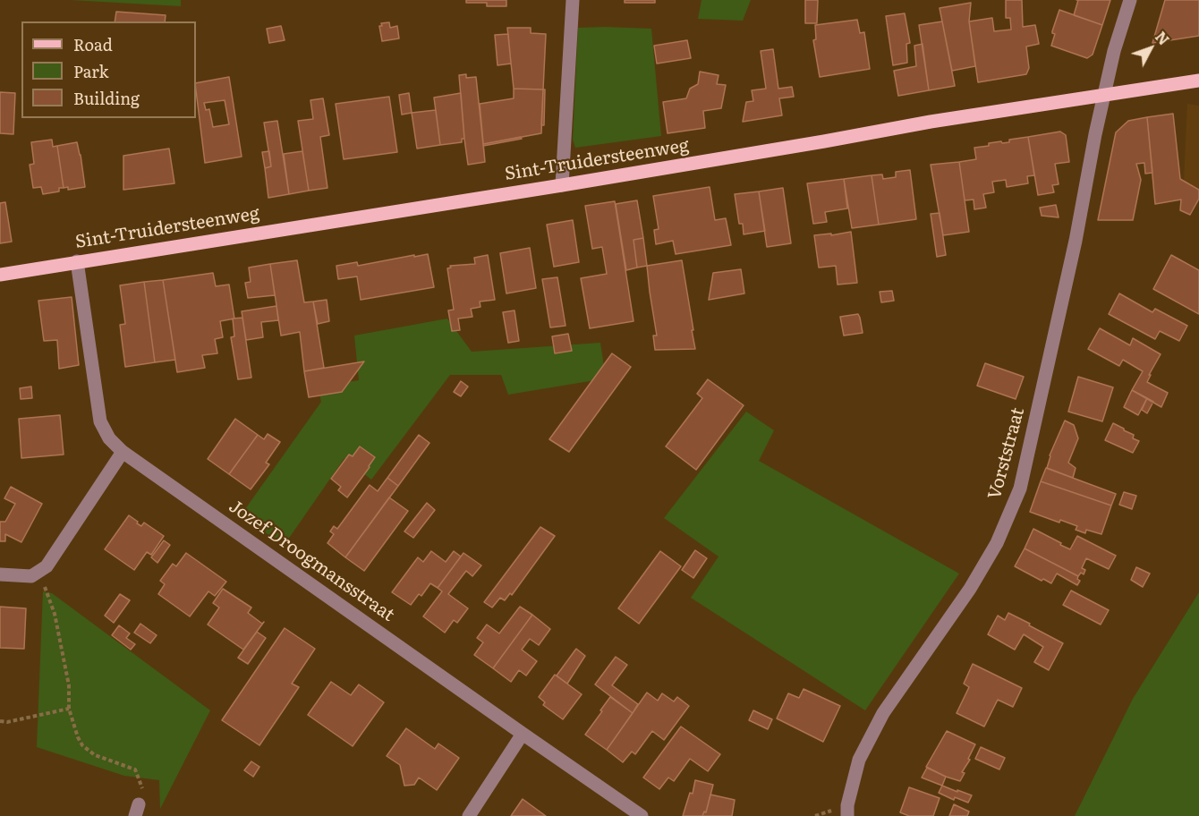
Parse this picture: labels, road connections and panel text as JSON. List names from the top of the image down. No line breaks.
{"streets":{"main road":["Sint-Truidersteenweg"],"street":["Vorststraat","Jozef Droogmansstraat"]},"crossings":[["Sint-Truidersteenweg","Vorststraat"],["Sint-Truidersteenweg","Jozef Droogmansstraat"]],"legend":["Road","Park","Building"],"north":"top right"}
